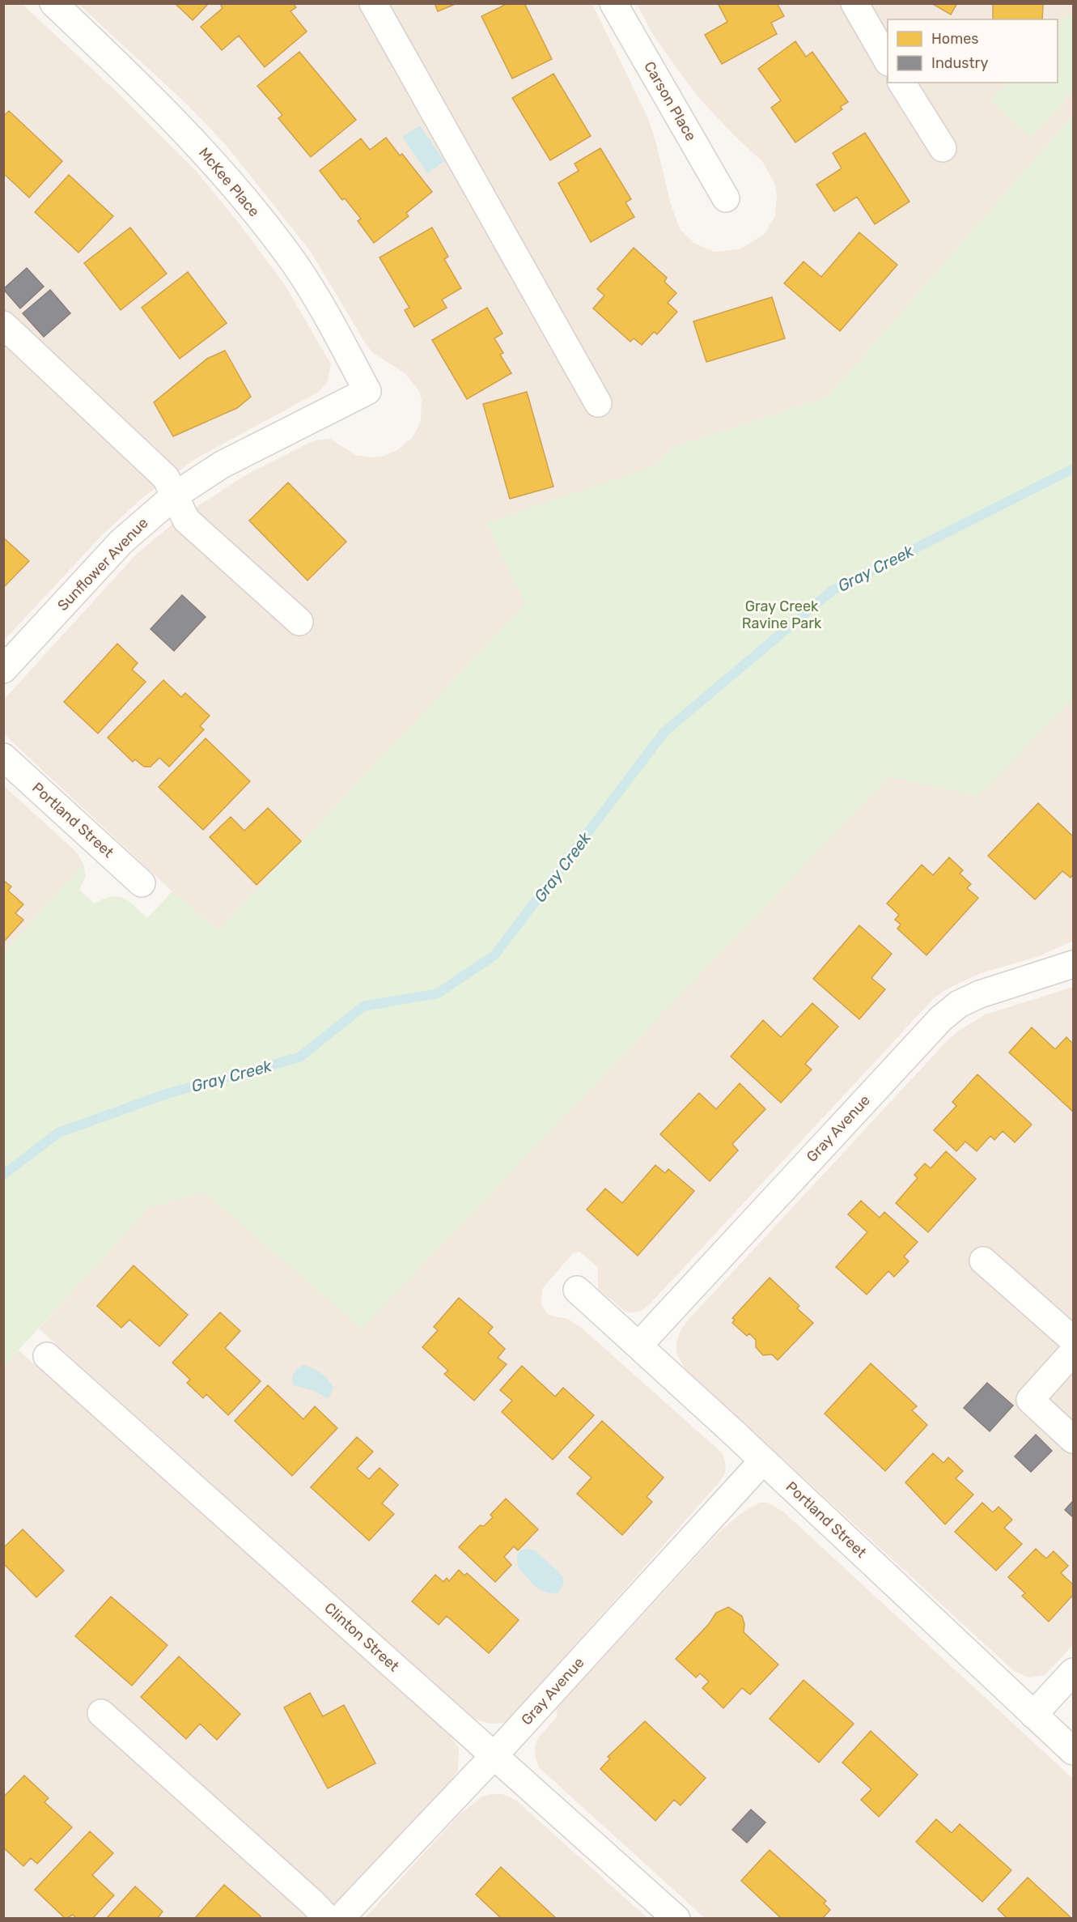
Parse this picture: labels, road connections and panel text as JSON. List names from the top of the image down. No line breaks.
{"streets":{"street":["Carson Place","McKee Place","Sunflower Avenue","Portland Street","Gray Avenue","Clinton Street"]},"crossings":[["McKee Place","Sunflower Avenue"],["Portland Street","Gray Avenue"],["Gray Avenue","Clinton Street"]],"water":["Gray Creek"],"parks":["Gray Creek Ravine Park"],"legend":["Homes","Industry"]}
